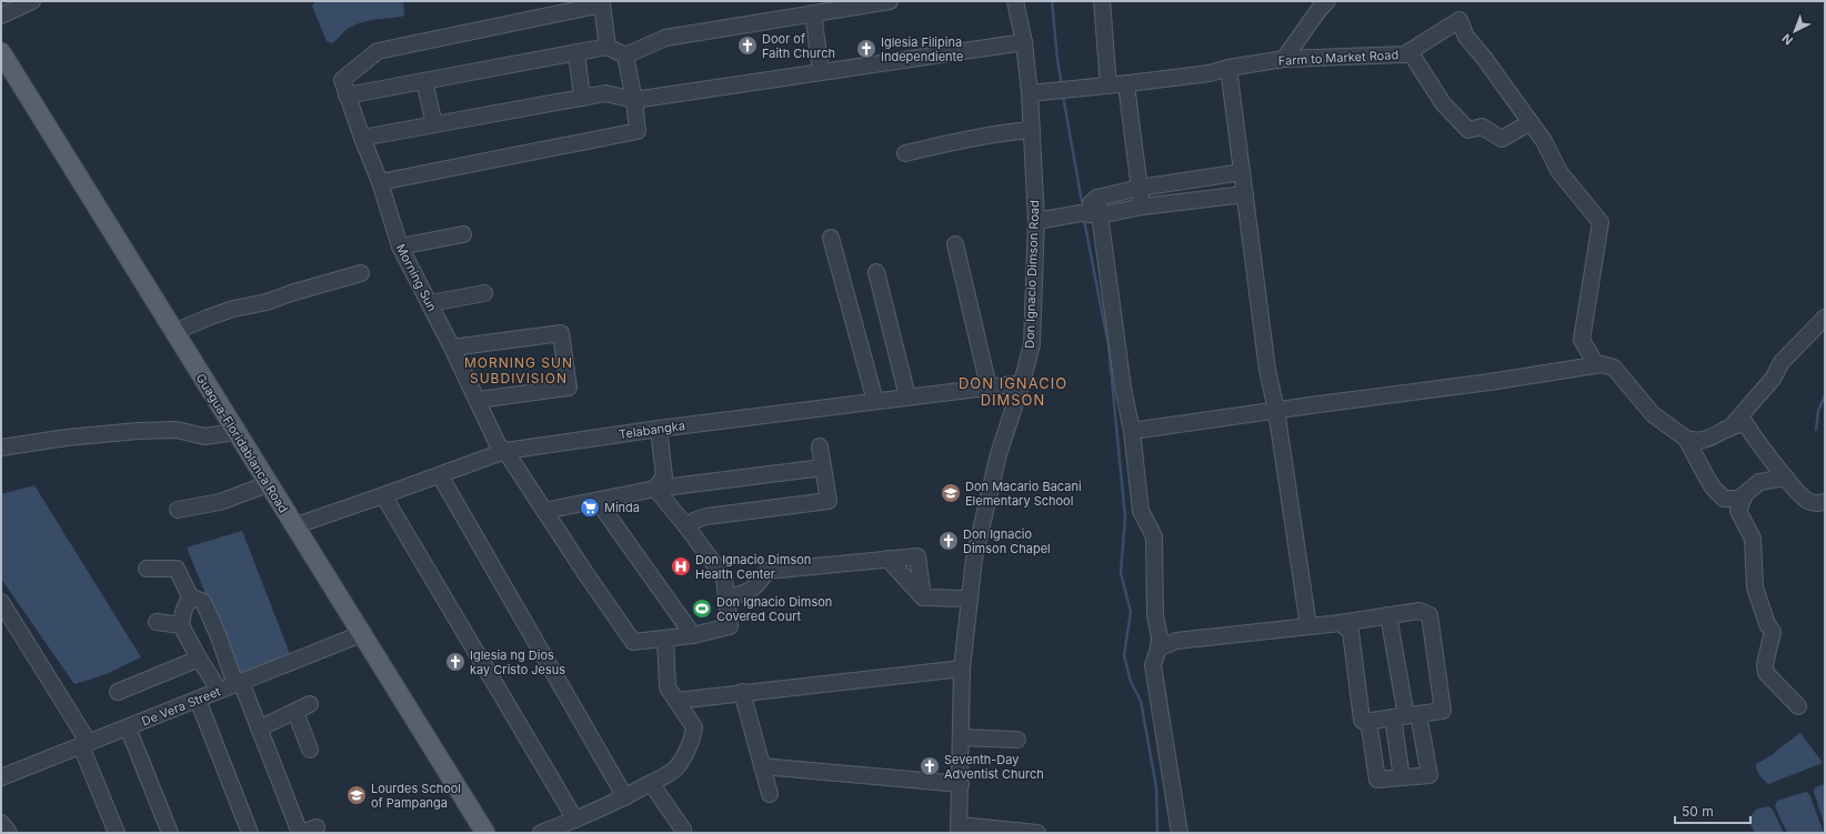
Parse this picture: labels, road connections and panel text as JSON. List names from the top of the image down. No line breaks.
{"streets":{"main road":["Guagua-Floridablanca Road"],"street":["Farm to Market Road","Don Ignacio Dimson Road","Morning Sun","Telabangka","De Vera Street"]},"crossings":[["Farm to Market Road","Don Ignacio Dimson Road"],["Don Ignacio Dimson Road","Telabangka"],["Morning Sun","Telabangka"],["Telabangka","Guagua-Floridablanca Road"],["Guagua-Floridablanca Road","De Vera Street"]],"districts":["MORNING SUN SUBDIVISION","DON IGNACIO DIMSON"],"places":{"church":["Door of Faith Church","Iglesia Filipina Independiente","Don Ignacio Dimson Chapel","Iglesia ng Dios kay Cristo Jesus","Seventh-Day Adventist Church"],"school or university":["Don Macario Bacani Elementary School","Lourdes School of Pampanga"],"supermarket":["Minda"],"hospital":["Don Ignacio Dimson Health Center"],"sports":["Don Ignacio Dimson Covered Court"]},"scale_bar":"50 m","north":"bottom left"}
